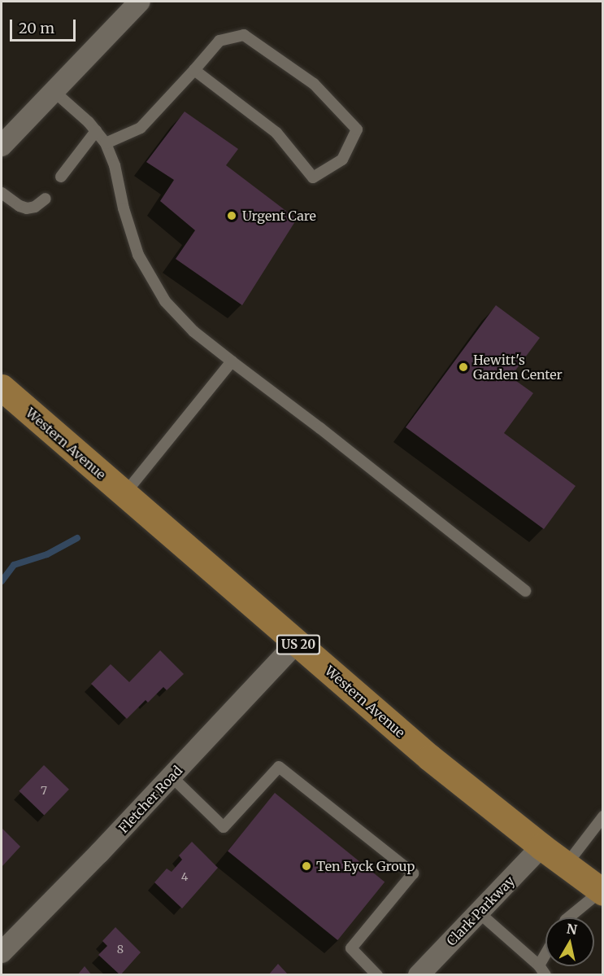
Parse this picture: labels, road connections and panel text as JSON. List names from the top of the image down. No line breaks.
{"streets":{"main road":["Western Avenue","US 20"],"street":["Fletcher Road","Clark Parkway"]},"crossings":[["Western Avenue","Fletcher Road"],["Western Avenue","Clark Parkway"]],"places":["Urgent Care","Hewitt's Garden Center","Ten Eyck Group"],"house_numbers":["7","4","8"],"scale_bar":"20 m","north":"top"}
